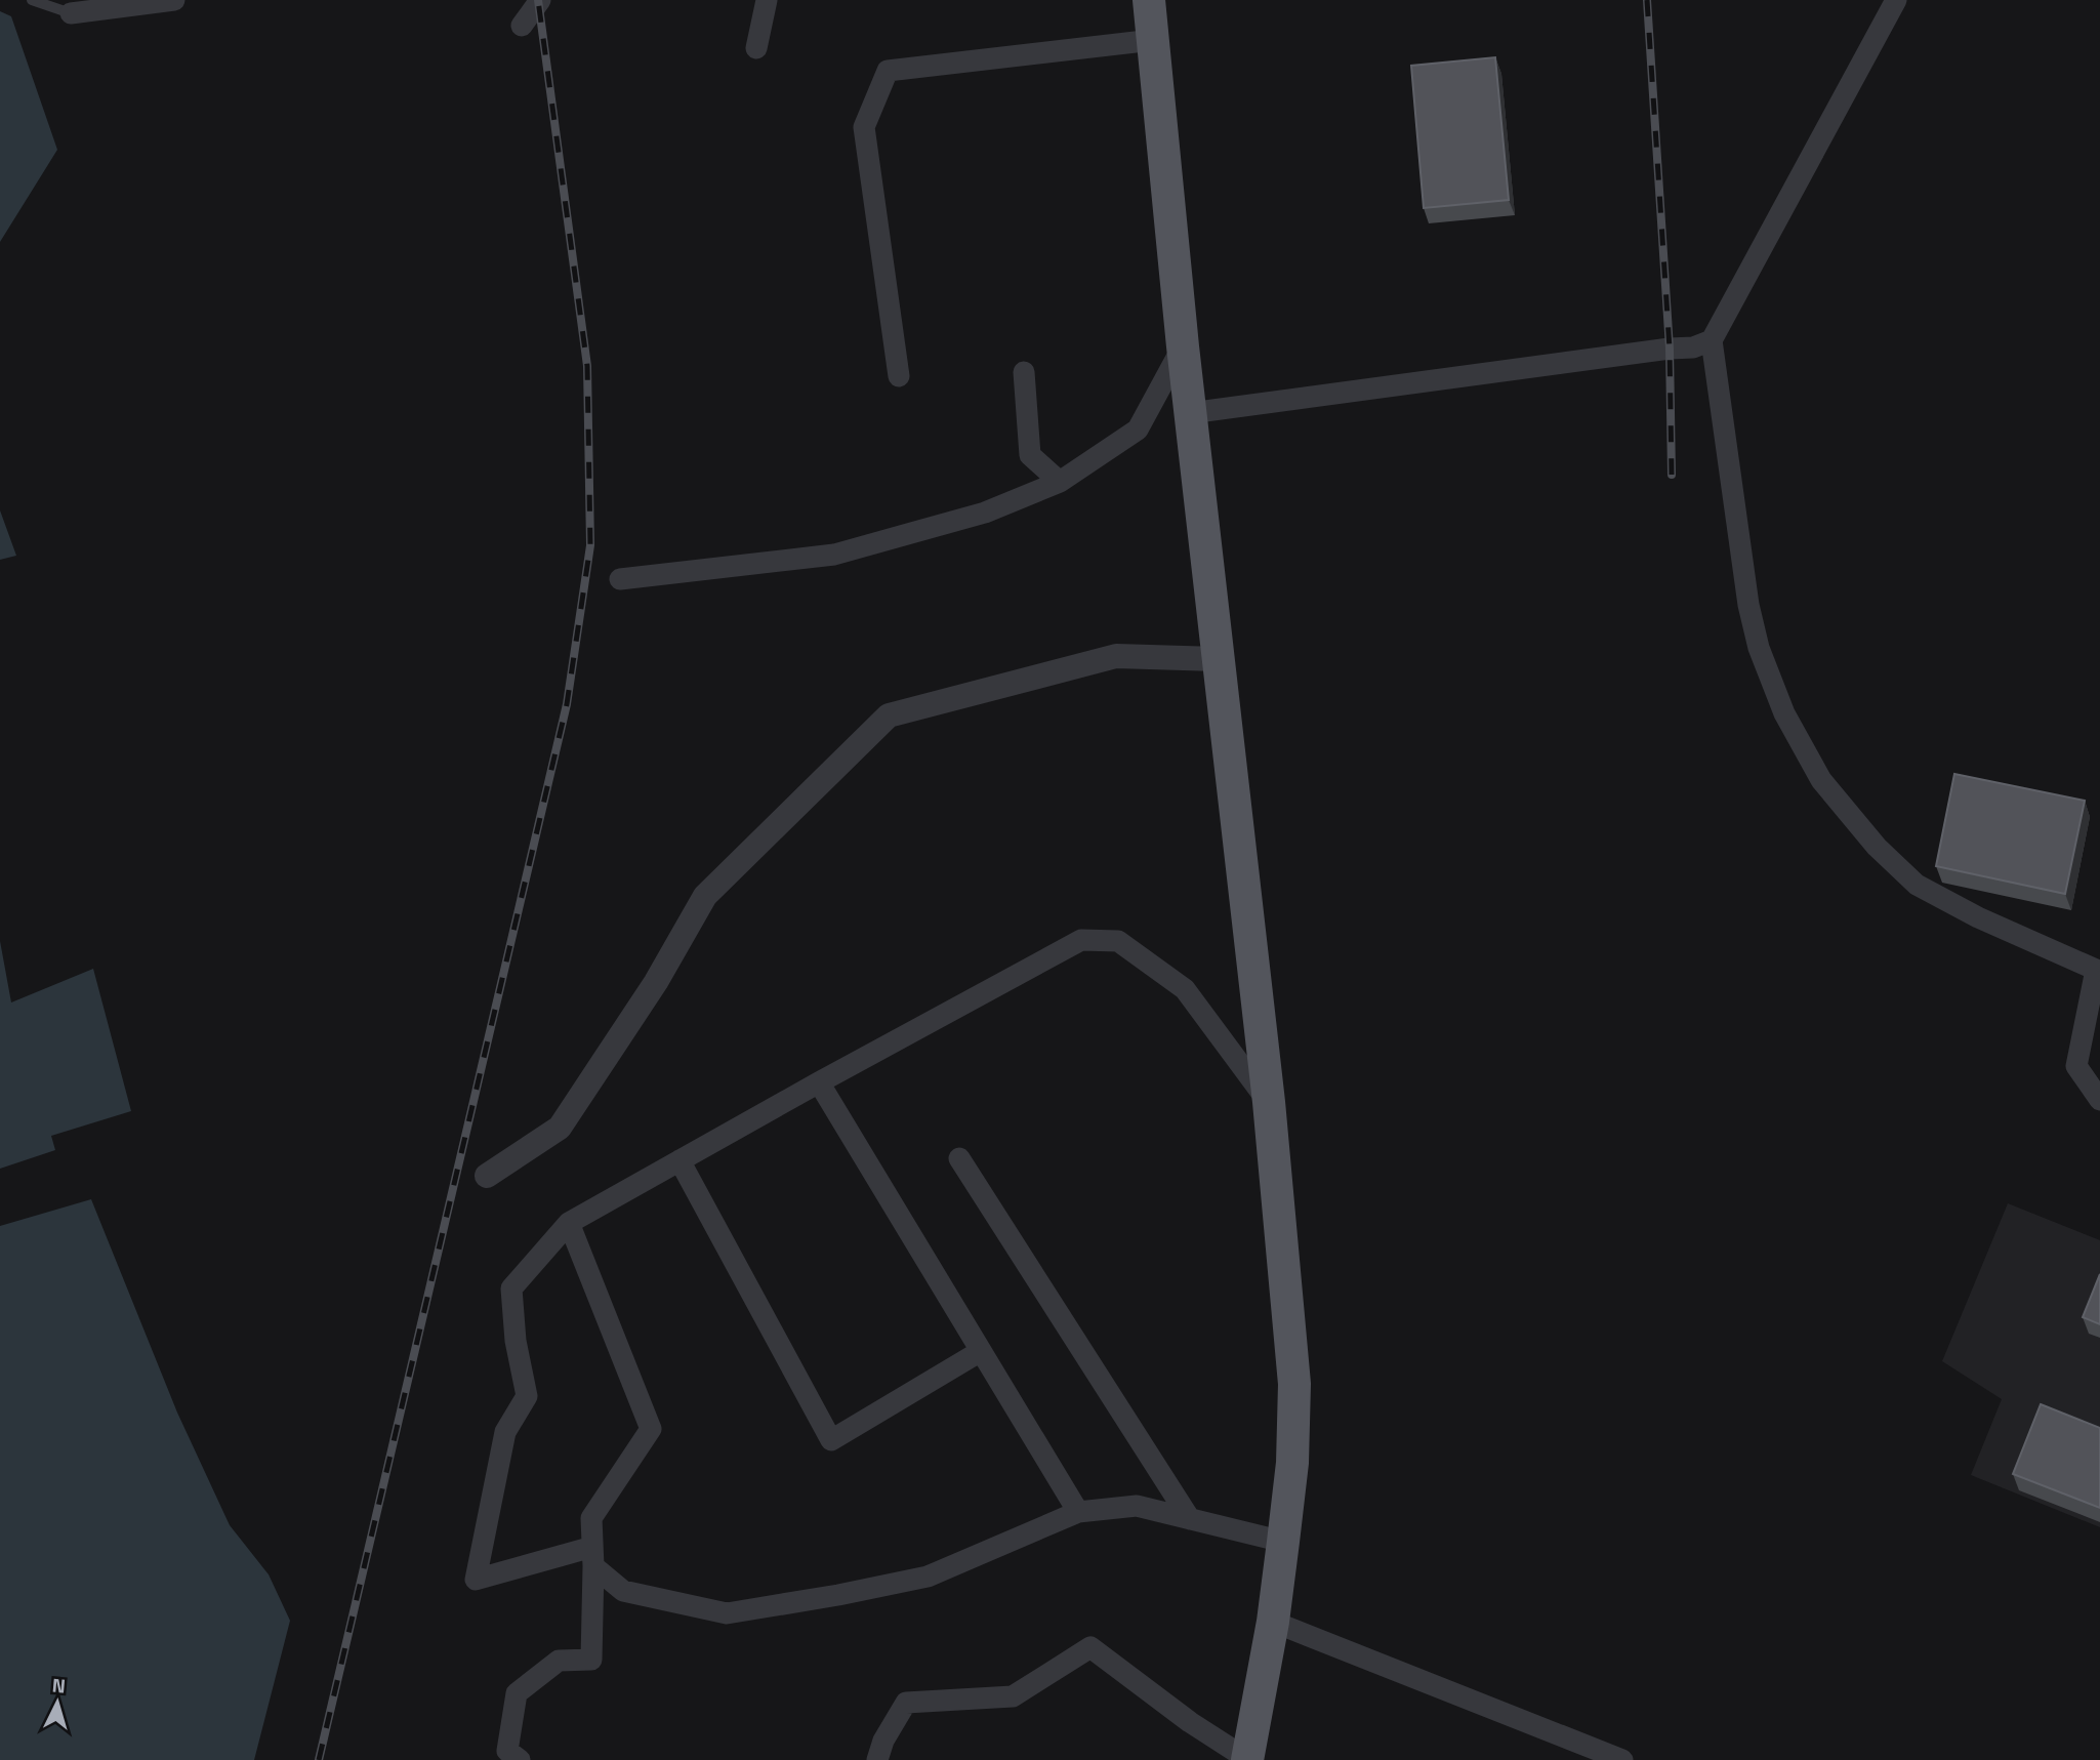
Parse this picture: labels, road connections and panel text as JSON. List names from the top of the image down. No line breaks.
{"north":"top"}
